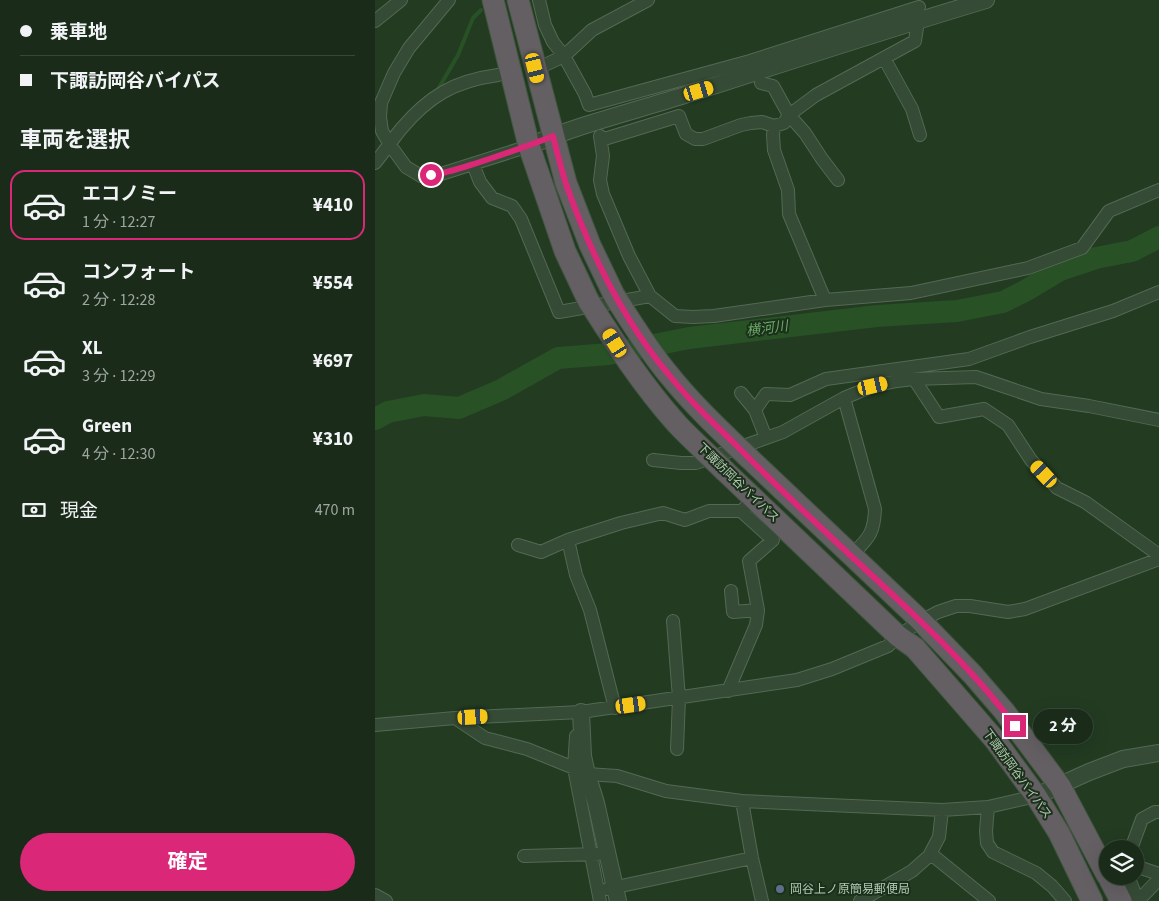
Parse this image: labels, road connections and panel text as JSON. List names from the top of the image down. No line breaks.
{"streets":{"highway":["下諏訪岡谷バイパス"]},"water":["横河川"],"places":["岡谷上ノ原簡易郵便局"],"page":{"banner":["乗車地","下諏訪岡谷バイパス"],"heading":"車両を選択","list":[{"name":"エコノミー","note":"1 分 · 12:27","value":"¥410"},{"name":"コンフォート","note":"2 分 · 12:28","value":"¥554"},{"name":"XL","note":"3 分 · 12:29","value":"¥697"},{"name":"Green","note":"4 分 · 12:30","value":"¥310"}],"pay":["現金","470 m"],"bubble":"2 分","buttons":"確定"}}
